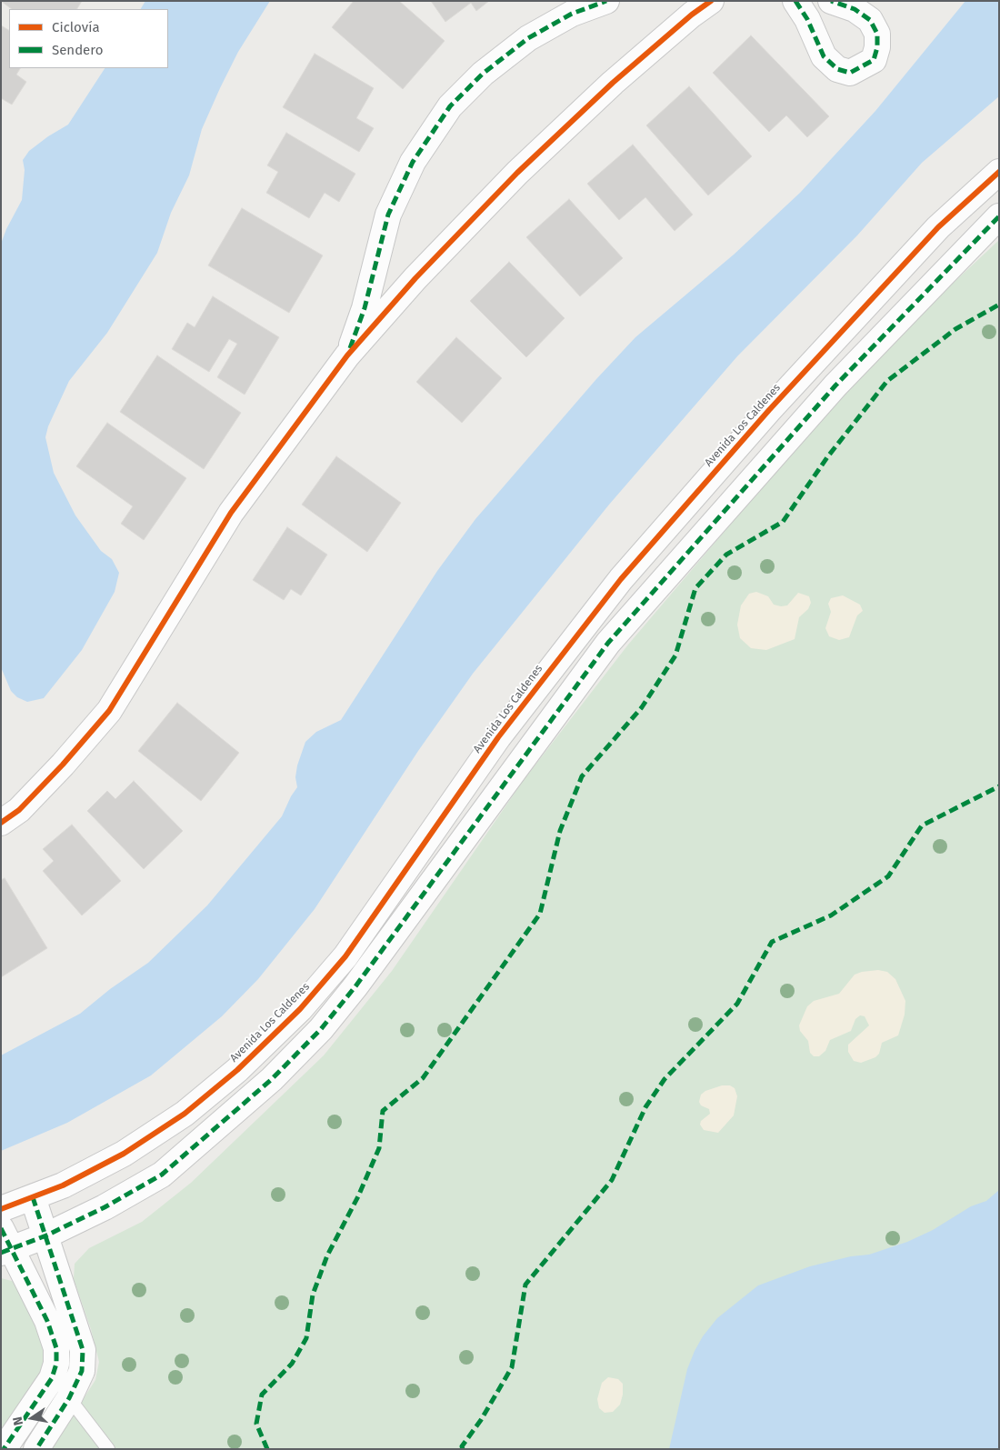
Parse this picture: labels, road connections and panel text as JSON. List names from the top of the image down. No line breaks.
{"streets":{"street":["Avenida Los Caldenes"]},"legend":["Ciclovía","Sendero"],"north":"left"}
